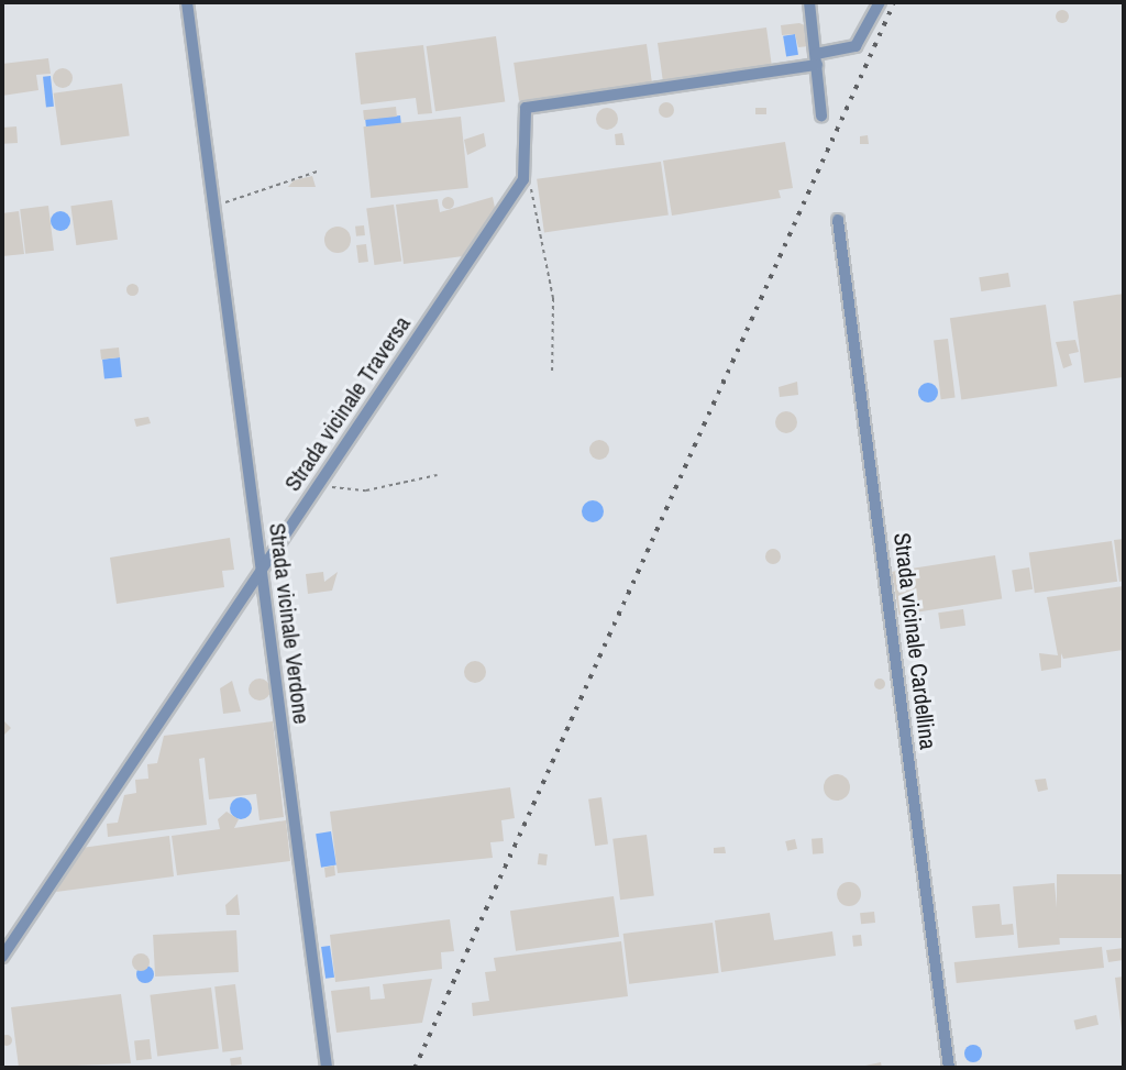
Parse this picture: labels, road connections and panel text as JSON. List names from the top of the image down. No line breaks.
{"streets":{"street":["Strada vicinale Traversa","Strada vicinale Verdone","Strada vicinale Cardellina"]},"crossings":[["Strada vicinale Traversa","Strada vicinale Verdone"]]}
